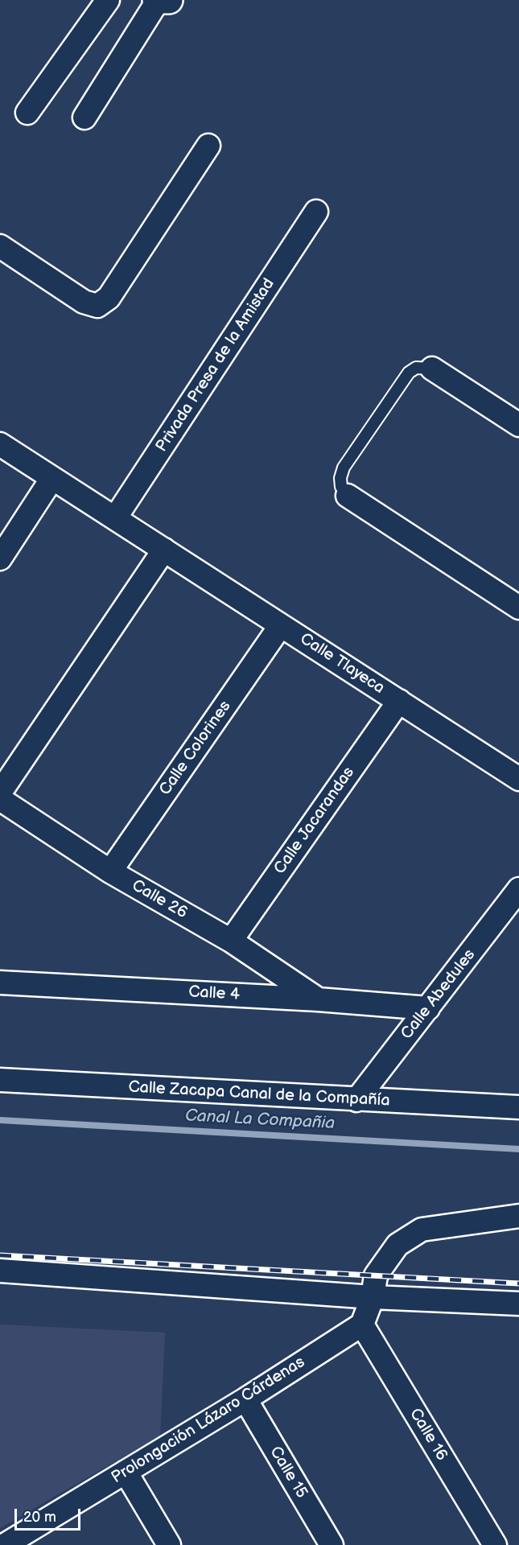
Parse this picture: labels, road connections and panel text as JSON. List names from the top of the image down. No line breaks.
{"streets":{"street":["Privada Presa de la Amistad","Calle Tlayeca","Calle Colorines","Calle Jacarandas","Calle 26","Calle 4","Calle Abedules","Calle Zacapa Canal de la Compañía","Prolongación Lázaro Cárdenas","Calle 16","Calle 15"]},"crossings":[["Privada Presa de la Amistad","Calle Tlayeca"],["Calle Tlayeca","Calle Colorines"],["Calle Tlayeca","Calle Jacarandas"],["Calle Colorines","Calle 26"],["Calle Jacarandas","Calle 26"],["Calle 26","Calle 4"],["Calle 4","Calle Abedules"],["Calle Abedules","Calle Zacapa Canal de la Compañía"],["Prolongación Lázaro Cárdenas","Calle 16"],["Prolongación Lázaro Cárdenas","Calle 15"]],"water":["Canal La Compañia"],"scale_bar":"20 m"}
